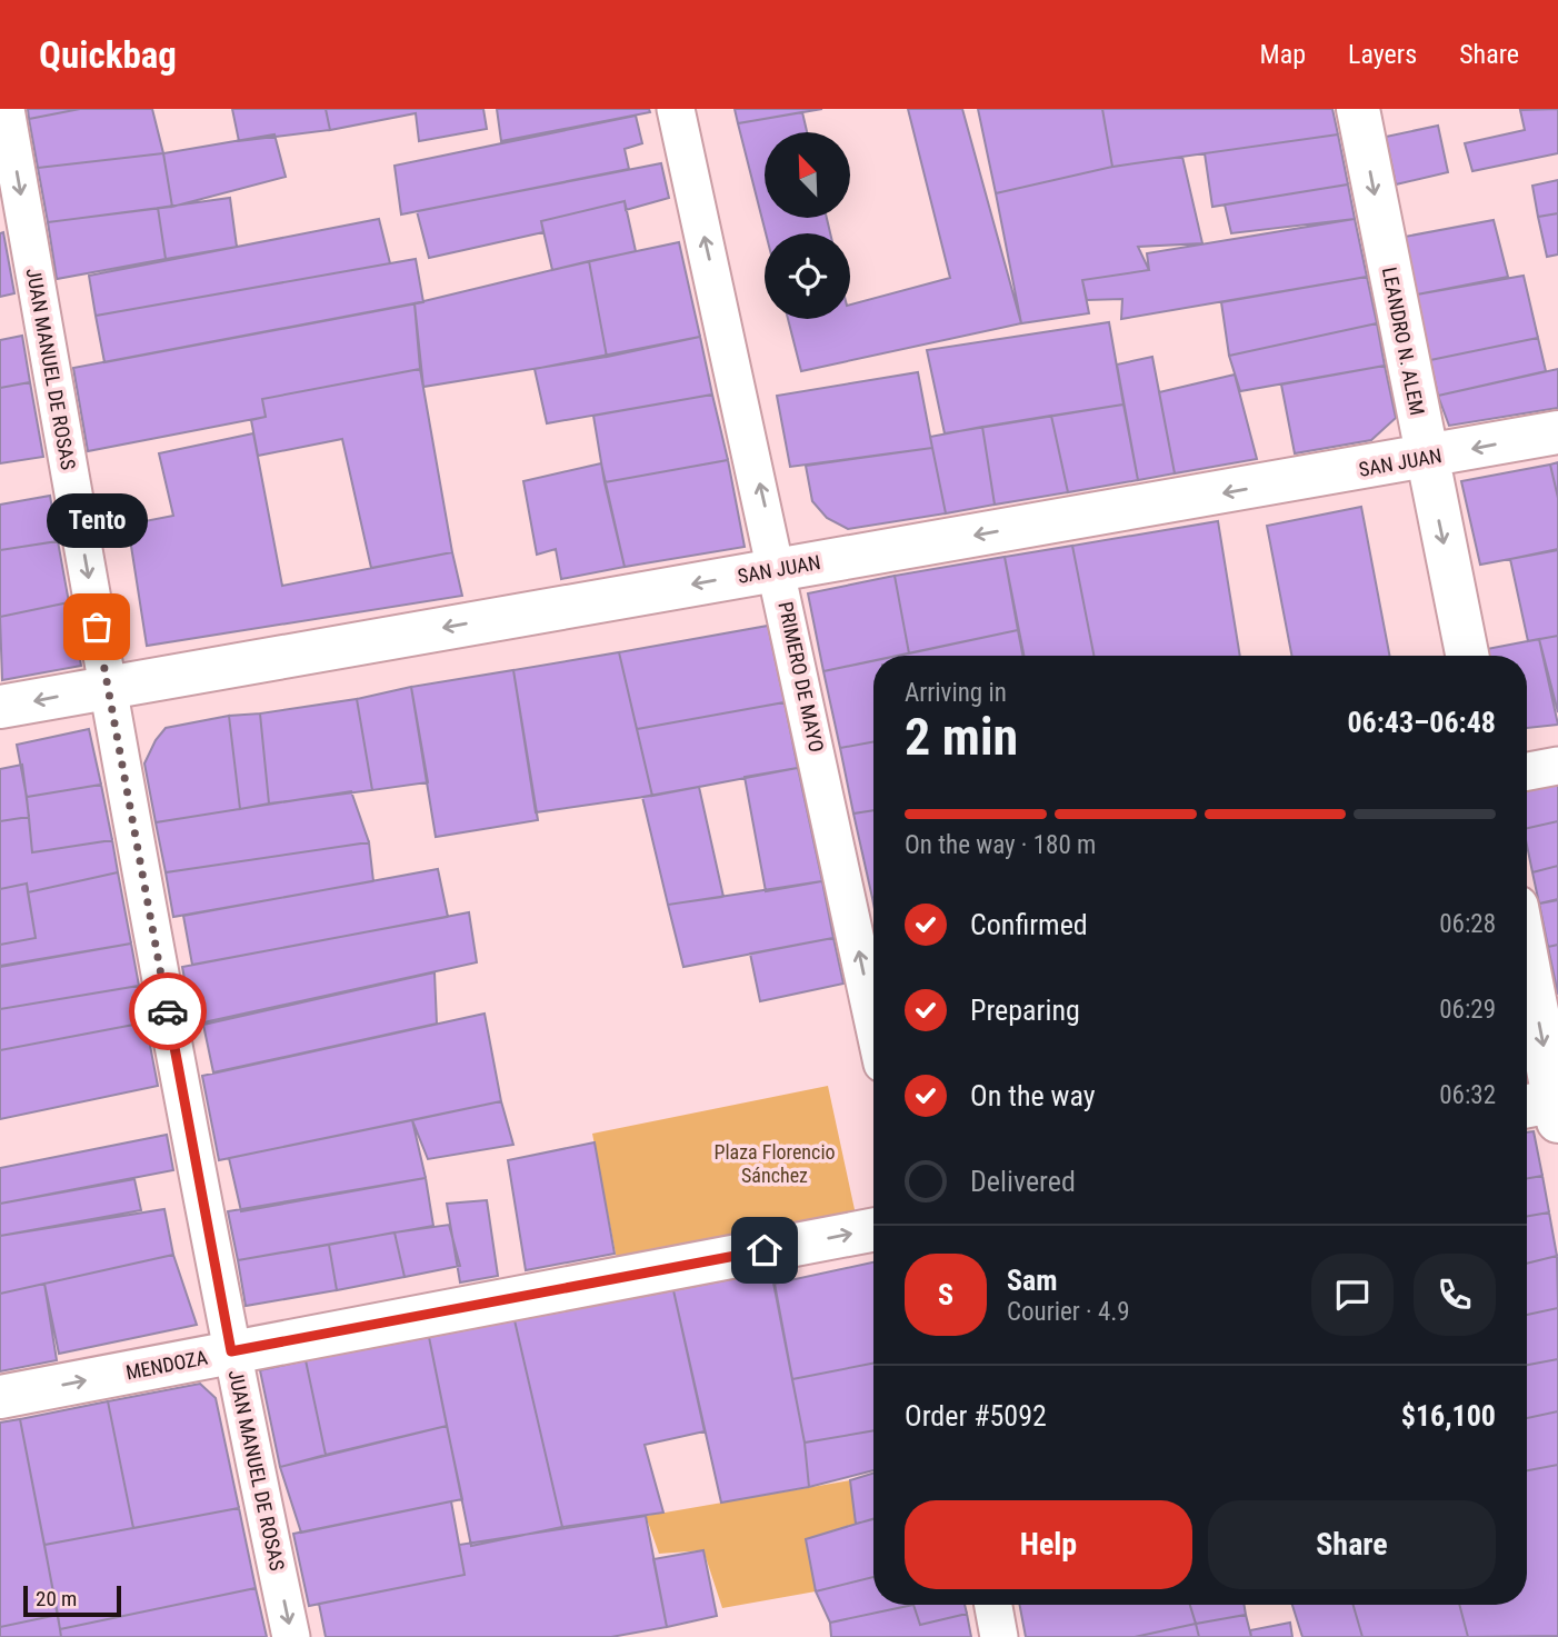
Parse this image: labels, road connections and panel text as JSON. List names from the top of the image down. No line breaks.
{"streets":{"main road":["LEANDRO N. ALEM","SAN JUAN","MENDOZA"],"street":["JUAN MANUEL DE ROSAS","PRIMERO DE MAYO"]},"crossings":[["LEANDRO N. ALEM","SAN JUAN"],["JUAN MANUEL DE ROSAS","SAN JUAN"],["JUAN MANUEL DE ROSAS","MENDOZA"],["SAN JUAN","PRIMERO DE MAYO"]],"one_way":["LEANDRO N. ALEM","JUAN MANUEL DE ROSAS","SAN JUAN","PRIMERO DE MAYO","MENDOZA"],"parks":["Plaza Florencio Sánchez"],"places":["Tento"],"scale_bar":"20 m","north":"top left","page":{"header":"Quickbag","nav":["Map","Layers","Share"],"bubble":"Tento","heading":["2 min","Arriving in","06:43–06:48"],"panel":["Sam","Courier · 4.9","Order #5092","$16,100"],"bar":"On the way · 180 m","list":[["Confirmed","06:28"],["Preparing","06:29"],["On the way","06:32"],"Delivered"],"round":"S","buttons":["Help","Share"],"scale":"20 m"}}
